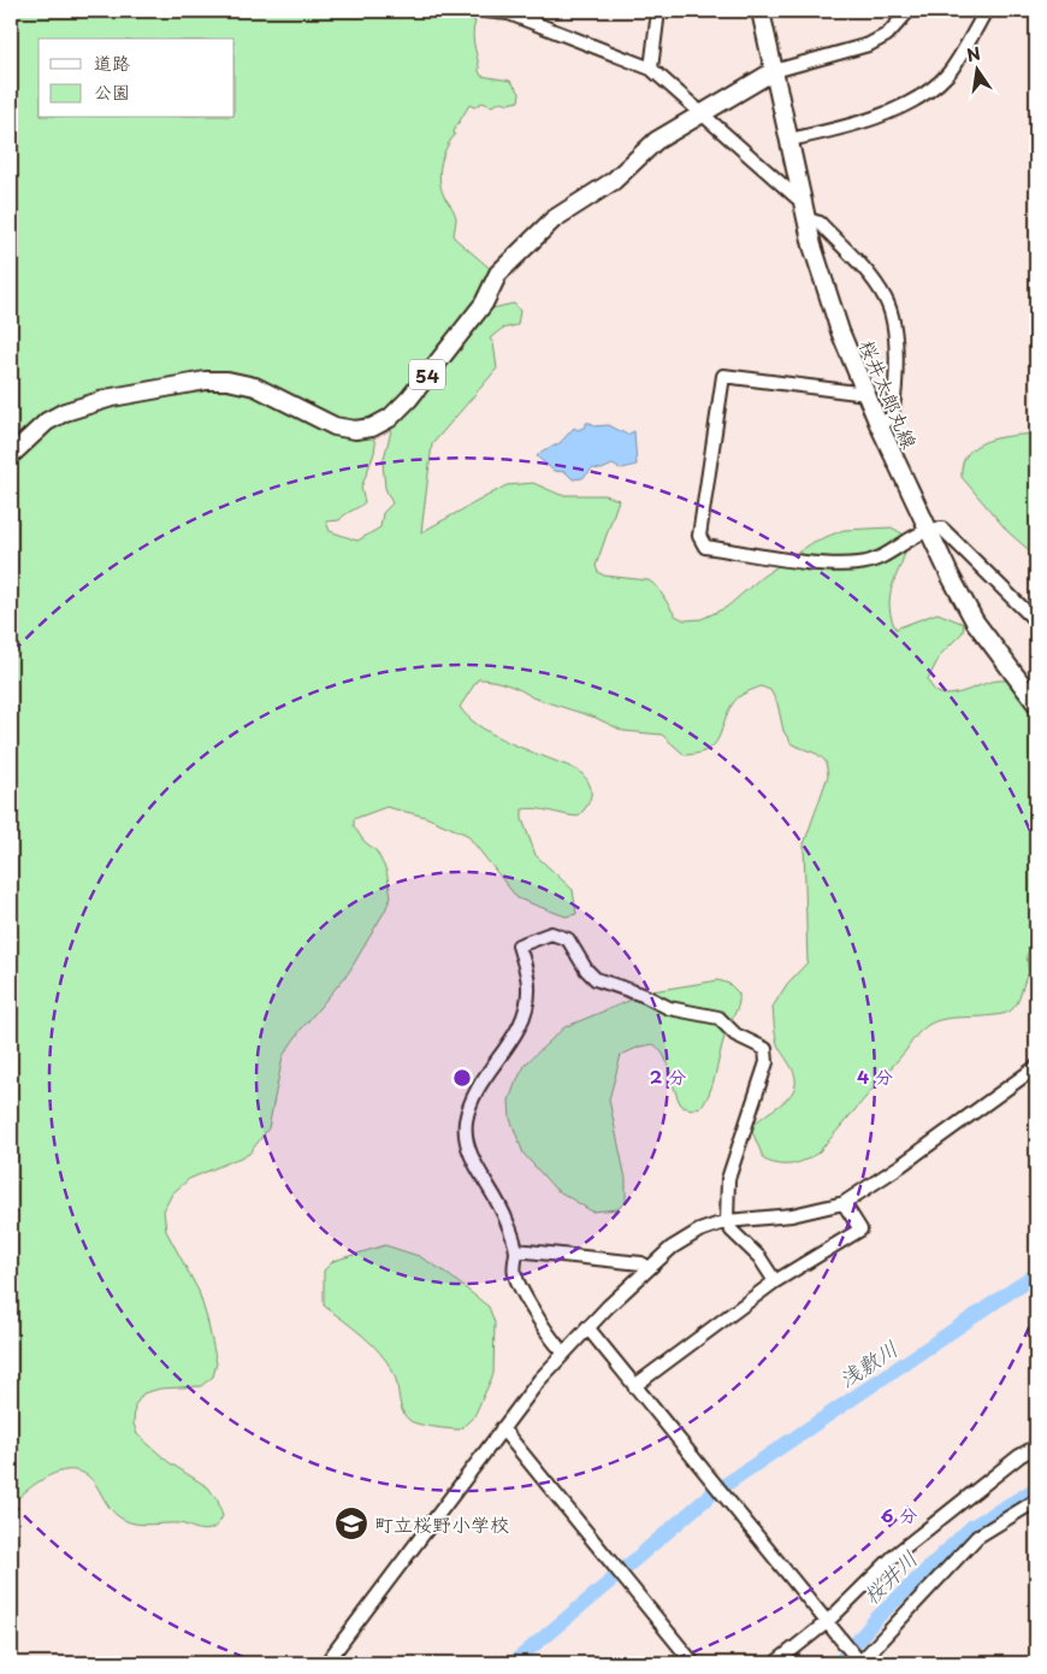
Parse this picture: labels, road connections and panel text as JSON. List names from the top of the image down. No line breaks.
{"streets":{"main road":["54","桜井太郎丸線"]},"crossings":[["54","桜井太郎丸線"]],"water":["浅敷川","桜井川"],"places":{"school or university":["町立桜野小学校"]},"legend":["道路","公園"],"north":"top","rings":["2 分","4 分","6 分"]}
